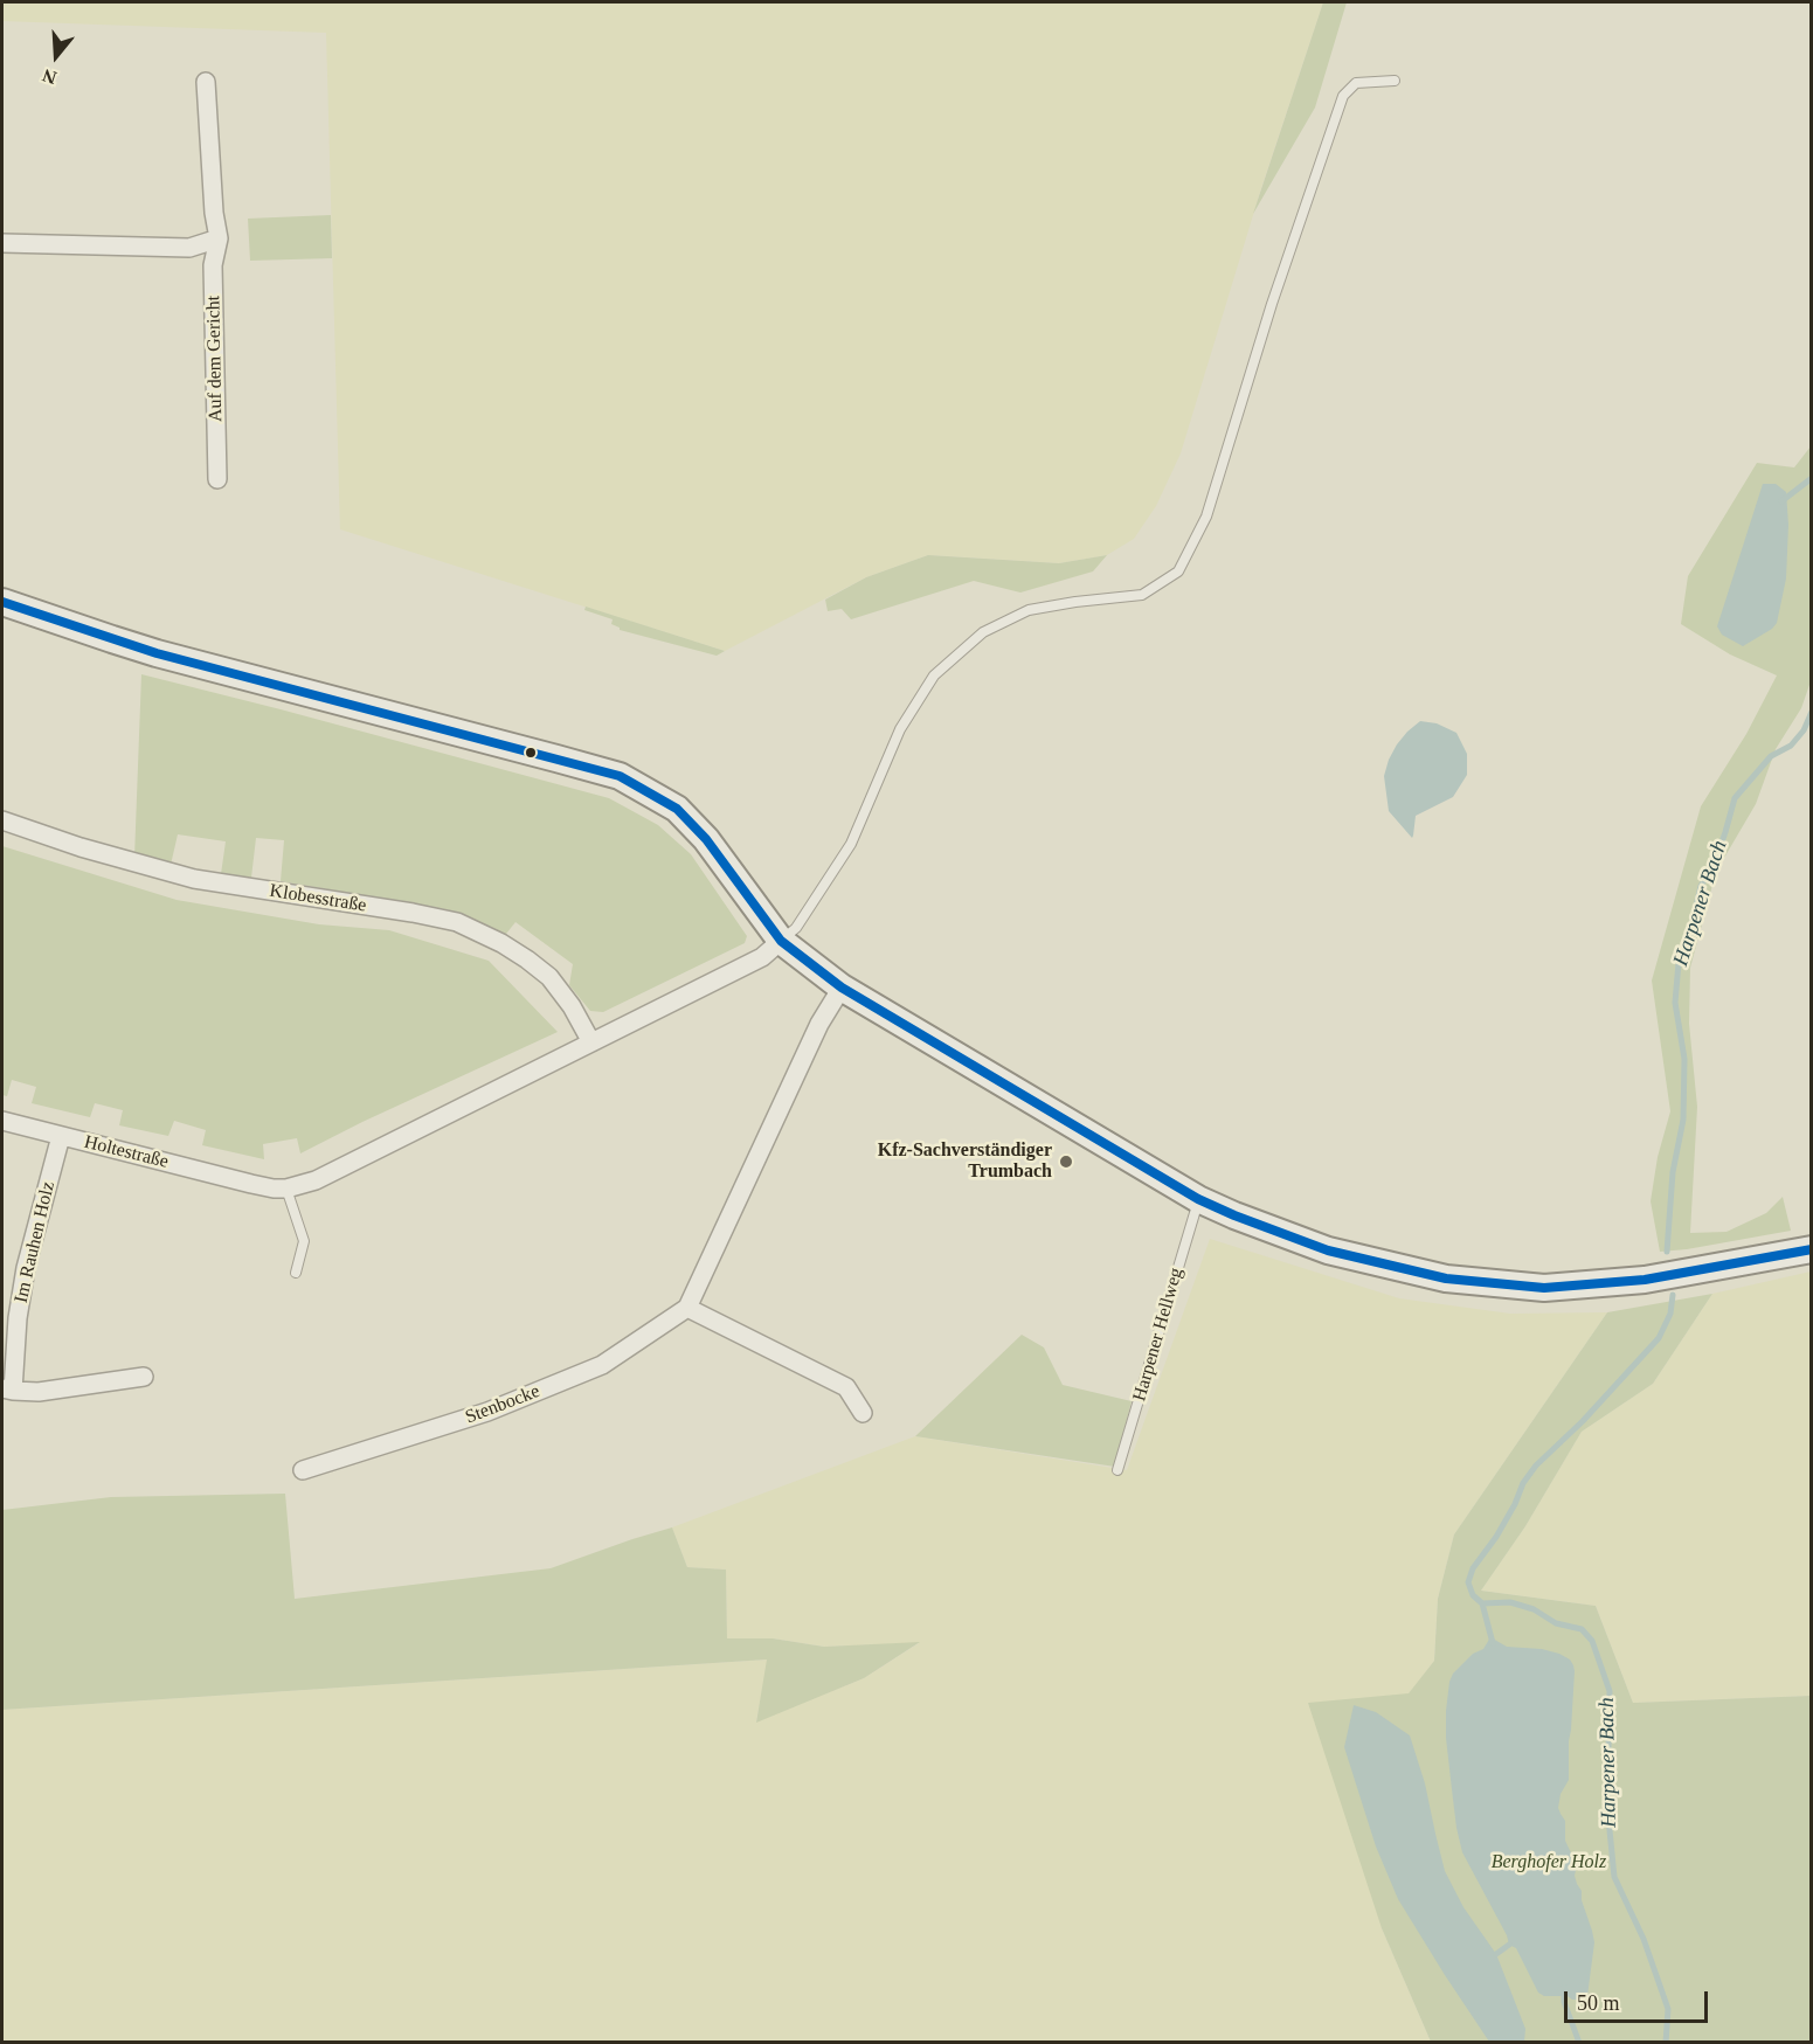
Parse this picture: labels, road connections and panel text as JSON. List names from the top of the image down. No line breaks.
{"streets":{"street":["Auf dem Gericht","Klobesstraße","Holtestraße","Im Rauhen Holz","Stenbocke"],"lane":["Harpener Hellweg"]},"crossings":[["Klobesstraße","Holtestraße"],["Holtestraße","Im Rauhen Holz"]],"water":["Harpener Bach"],"parks":["Berghofer Holz"],"places":["Kfz-Sachverständiger Trumbach"],"scale_bar":"50 m","north":"bottom"}
